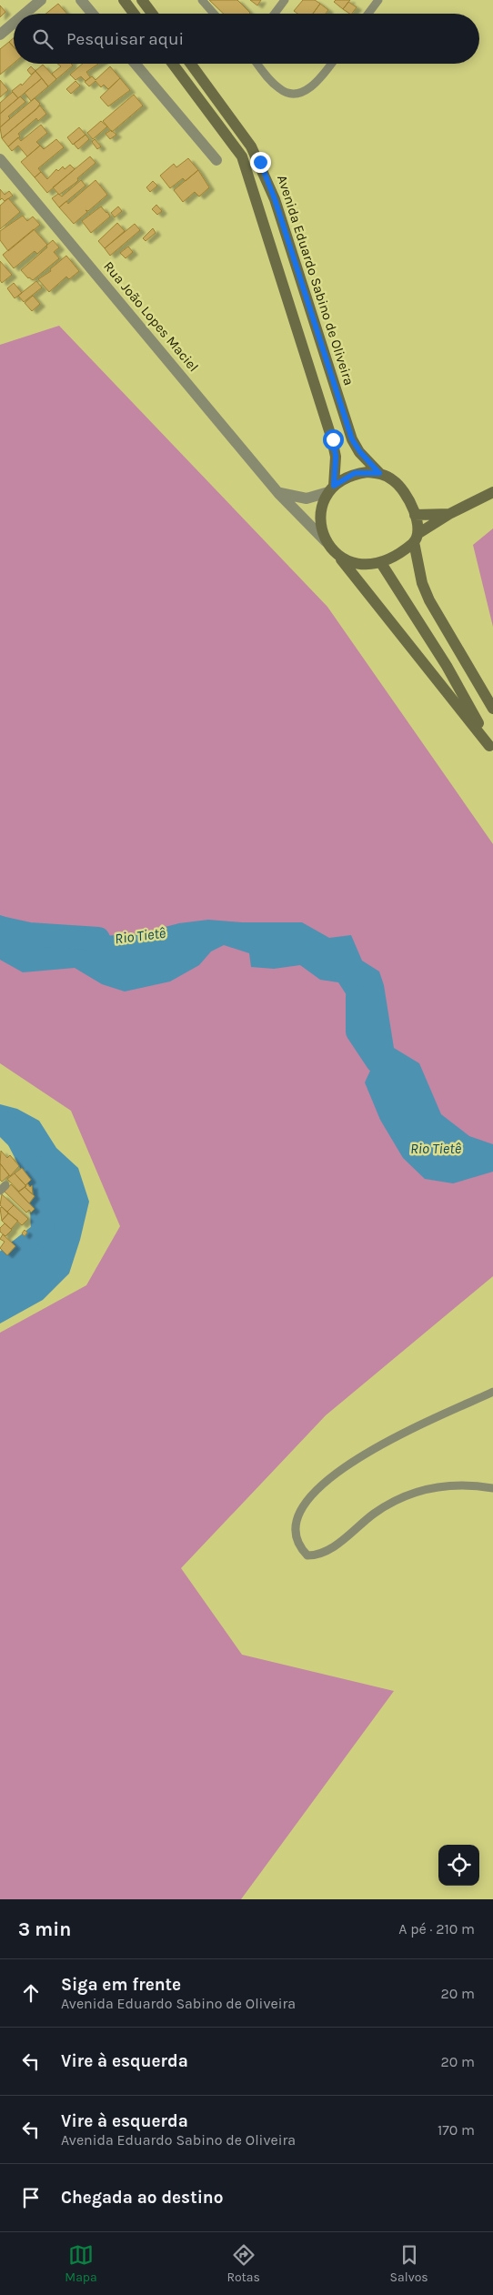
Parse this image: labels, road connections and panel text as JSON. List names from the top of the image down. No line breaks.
{"streets":{"main road":["Avenida Eduardo Sabino de Oliveira"],"street":["Rua João Lopes Maciel"]},"crossings":[["Avenida Eduardo Sabino de Oliveira","Rua João Lopes Maciel"]],"water":["Rio Tietê"],"page":{"search":"Pesquisar aqui","heading":["3 min","A pé · 210 m"],"list":[["Siga em frente","Avenida Eduardo Sabino de Oliveira","20 m"],["Vire à esquerda","20 m"],["Vire à esquerda","Avenida Eduardo Sabino de Oliveira","170 m"],"Chegada ao destino"],"nav":["Mapa","Rotas","Salvos"]}}
